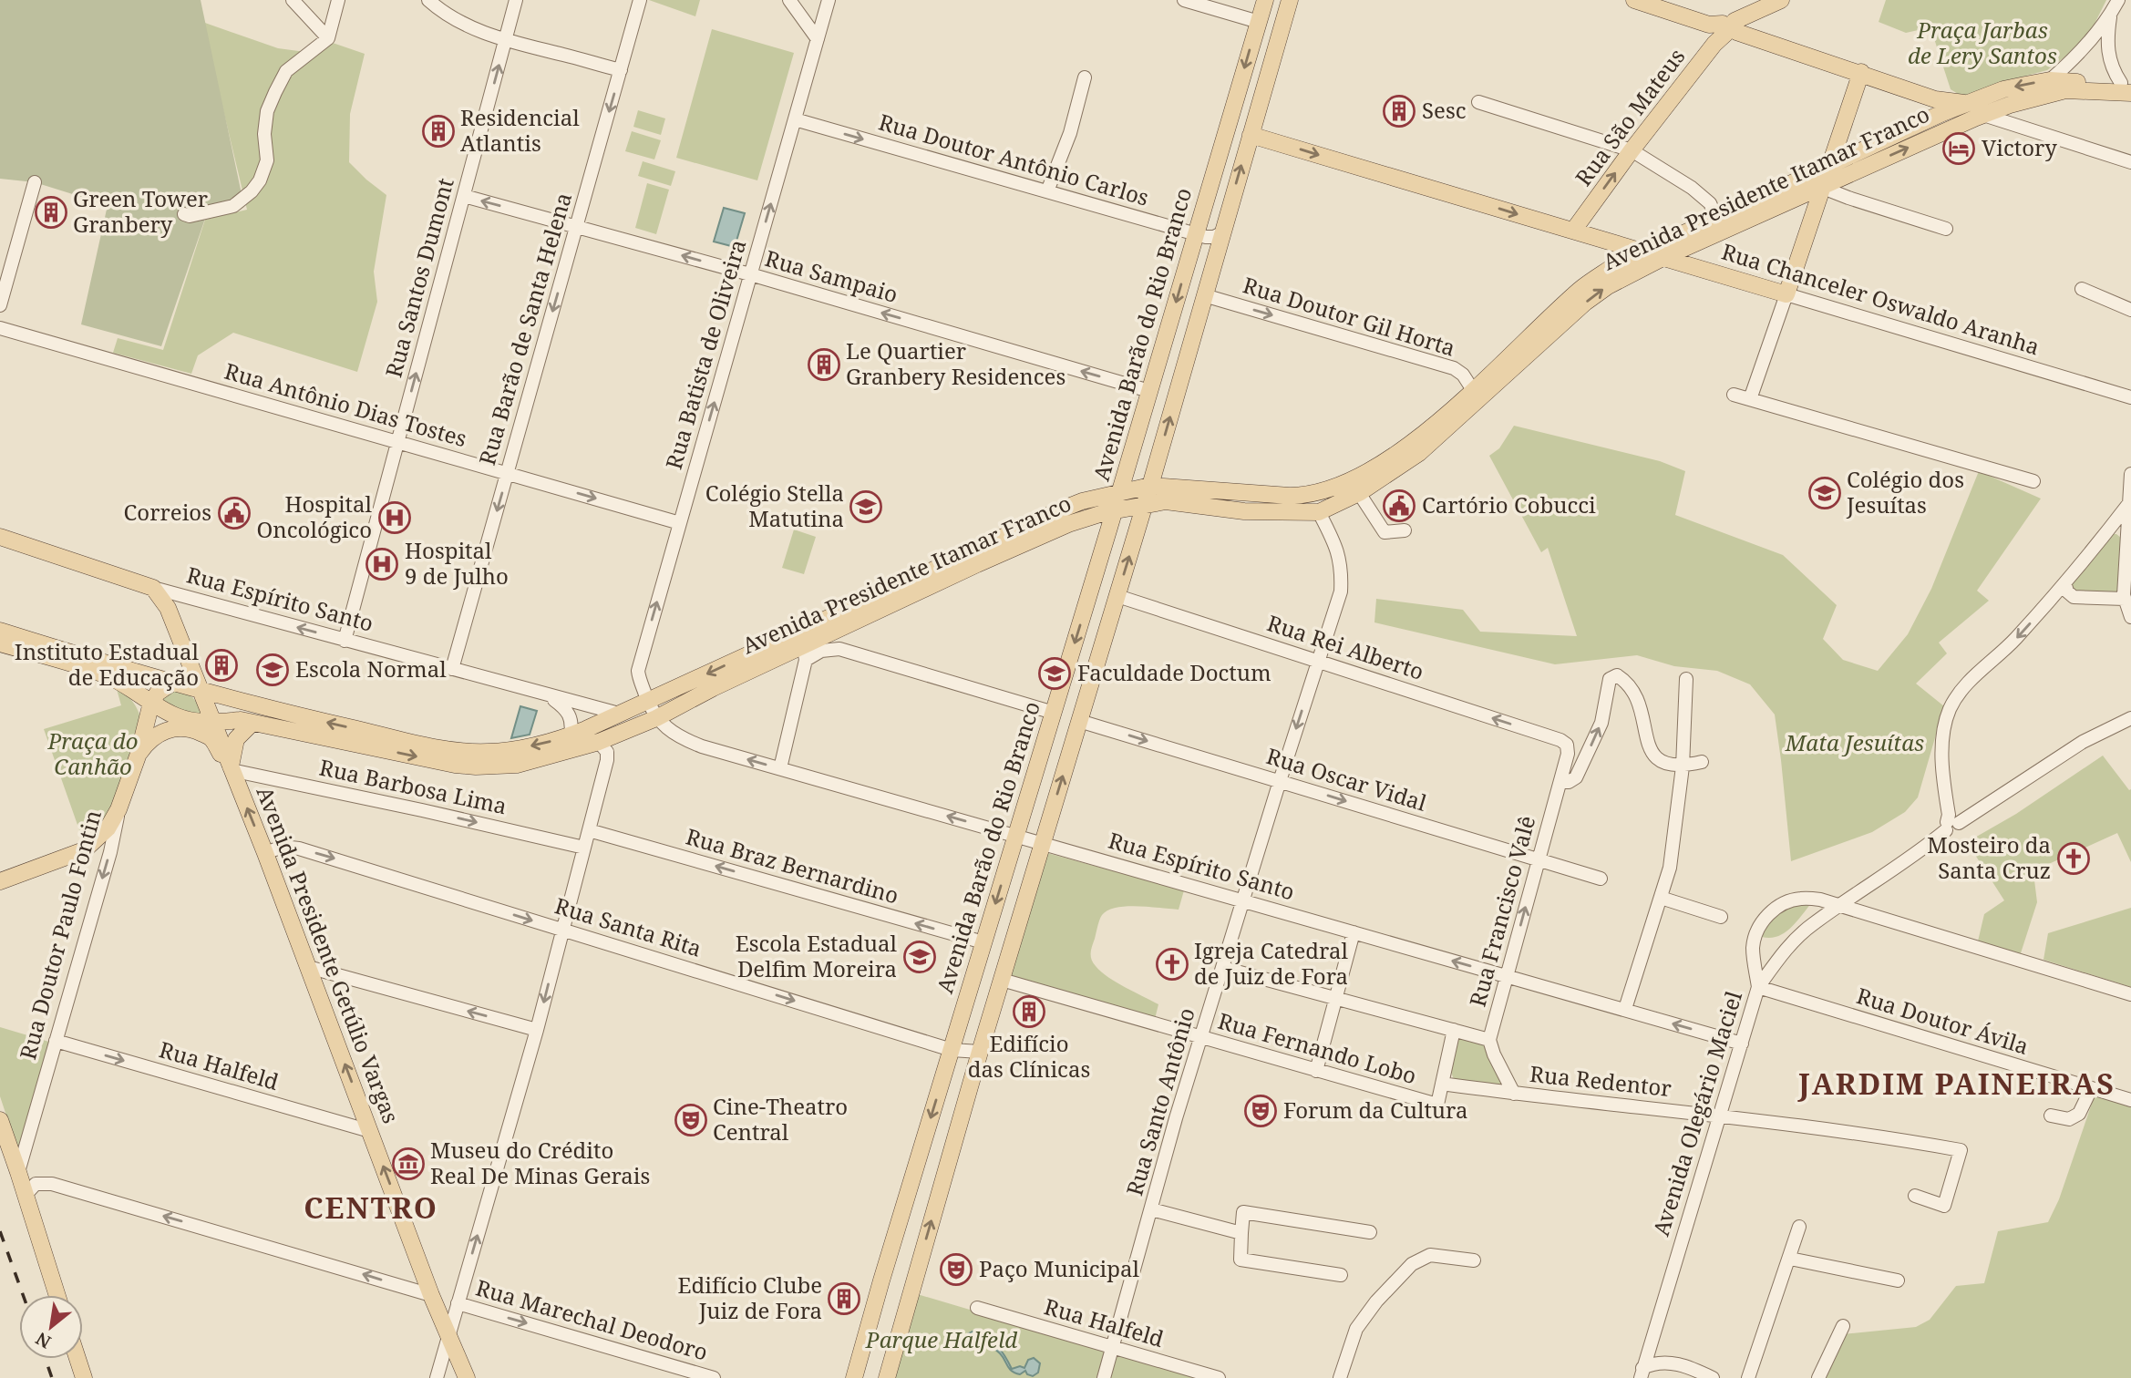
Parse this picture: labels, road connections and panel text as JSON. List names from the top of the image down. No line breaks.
{"streets":{"main road":["Rua São Mateus","Avenida Presidente Itamar Franco","Rua Chanceler Oswaldo Aranha","Avenida Barão do Rio Branco","Rua Espírito Santo","Rua Doutor Paulo Fontin","Avenida Presidente Getúlio Vargas"],"street":["Rua Doutor Antônio Carlos","Rua Sampaio","Rua Santos Dumont","Rua Doutor Gil Horta","Rua Barão de Santa Helena","Rua Batista de Oliveira","Rua Antônio Dias Tostes","Rua Rei Alberto","Rua Oscar Vidal","Rua Barbosa Lima","Rua Braz Bernardino","Rua Francisco Valê","Rua Santa Rita","Rua Doutor Ávila","Rua Fernando Lobo","Rua Halfeld","Rua Redentor","Rua Santo Antônio","Avenida Olegário Maciel","Rua Marechal Deodoro"]},"crossings":[["Rua São Mateus","Rua Chanceler Oswaldo Aranha"],["Rua Doutor Antônio Carlos","Avenida Barão do Rio Branco"],["Rua Doutor Antônio Carlos","Rua Batista de Oliveira"],["Avenida Presidente Itamar Franco","Rua Chanceler Oswaldo Aranha"],["Avenida Presidente Itamar Franco","Rua Doutor Gil Horta"],["Avenida Presidente Itamar Franco","Avenida Barão do Rio Branco"],["Avenida Presidente Itamar Franco","Rua Batista de Oliveira"],["Avenida Presidente Itamar Franco","Rua Espírito Santo"],["Avenida Presidente Itamar Franco","Rua Doutor Paulo Fontin"],["Avenida Presidente Itamar Franco","Avenida Presidente Getúlio Vargas"],["Avenida Presidente Itamar Franco","Rua Santo Antônio"],["Rua Sampaio","Rua Santos Dumont"],["Rua Sampaio","Rua Barão de Santa Helena"],["Rua Sampaio","Avenida Barão do Rio Branco"],["Rua Sampaio","Rua Batista de Oliveira"],["Rua Santos Dumont","Rua Antônio Dias Tostes"],["Rua Santos Dumont","Rua Espírito Santo"],["Rua Barão de Santa Helena","Rua Antônio Dias Tostes"],["Rua Barão de Santa Helena","Rua Espírito Santo"],["Avenida Barão do Rio Branco","Rua Espírito Santo"],["Avenida Barão do Rio Branco","Rua Braz Bernardino"],["Avenida Barão do Rio Branco","Rua Santa Rita"],["Rua Batista de Oliveira","Rua Antônio Dias Tostes"],["Rua Batista de Oliveira","Rua Espírito Santo"],["Rua Espírito Santo","Rua Francisco Valê"],["Rua Espírito Santo","Avenida Presidente Getúlio Vargas"],["Rua Espírito Santo","Rua Santo Antônio"],["Rua Espírito Santo","Avenida Olegário Maciel"],["Rua Rei Alberto","Rua Francisco Valê"],["Rua Rei Alberto","Rua Santo Antônio"],["Rua Oscar Vidal","Rua Francisco Valê"],["Rua Oscar Vidal","Rua Santo Antônio"],["Rua Barbosa Lima","Avenida Presidente Getúlio Vargas"],["Rua Francisco Valê","Rua Redentor"],["Rua Santa Rita","Avenida Presidente Getúlio Vargas"],["Rua Doutor Paulo Fontin","Rua Halfeld"],["Avenida Presidente Getúlio Vargas","Rua Halfeld"],["Rua Doutor Ávila","Avenida Olegário Maciel"],["Rua Fernando Lobo","Rua Redentor"],["Rua Fernando Lobo","Rua Santo Antônio"],["Rua Halfeld","Rua Santo Antônio"],["Rua Redentor","Avenida Olegário Maciel"]],"one_way":["Rua Doutor Antônio Carlos","Rua Sampaio","Rua Santos Dumont","Rua Chanceler Oswaldo Aranha","Rua Doutor Gil Horta","Rua Barão de Santa Helena","Rua Batista de Oliveira","Rua Espírito Santo","Rua Rei Alberto","Rua Oscar Vidal","Rua Barbosa Lima","Rua Braz Bernardino","Rua Doutor Paulo Fontin","Avenida Presidente Getúlio Vargas","Rua Halfeld","Rua Marechal Deodoro"],"districts":["JARDIM PAINEIRAS","CENTRO"],"parks":["Praça Jarbas de Lery Santos","Praça do Canhão","Mata Jesuítas","Parque Halfeld"],"places":{"building":["Sesc","Residencial Atlantis","Green Tower Granbery","Le Quartier Granbery Residences","Instituto Estadual de Educação","Edifício das Clínicas","Edifício Clube Juiz de Fora"],"hotel":["Victory"],"school or university":["Colégio dos Jesuítas","Colégio Stella Matutina","Escola Normal","Faculdade Doctum","Escola Estadual Delfim Moreira"],"public building":["Cartório Cobucci","Correios"],"hospital":["Hospital Oncológico","Hospital 9 de Julho"],"church":["Mosteiro da Santa Cruz","Igreja Catedral de Juiz de Fora"],"theatre":["Forum da Cultura","Cine-Theatro Central","Paço Municipal"],"museum":["Museu do Crédito Real De Minas Gerais"]},"north":"bottom left"}
